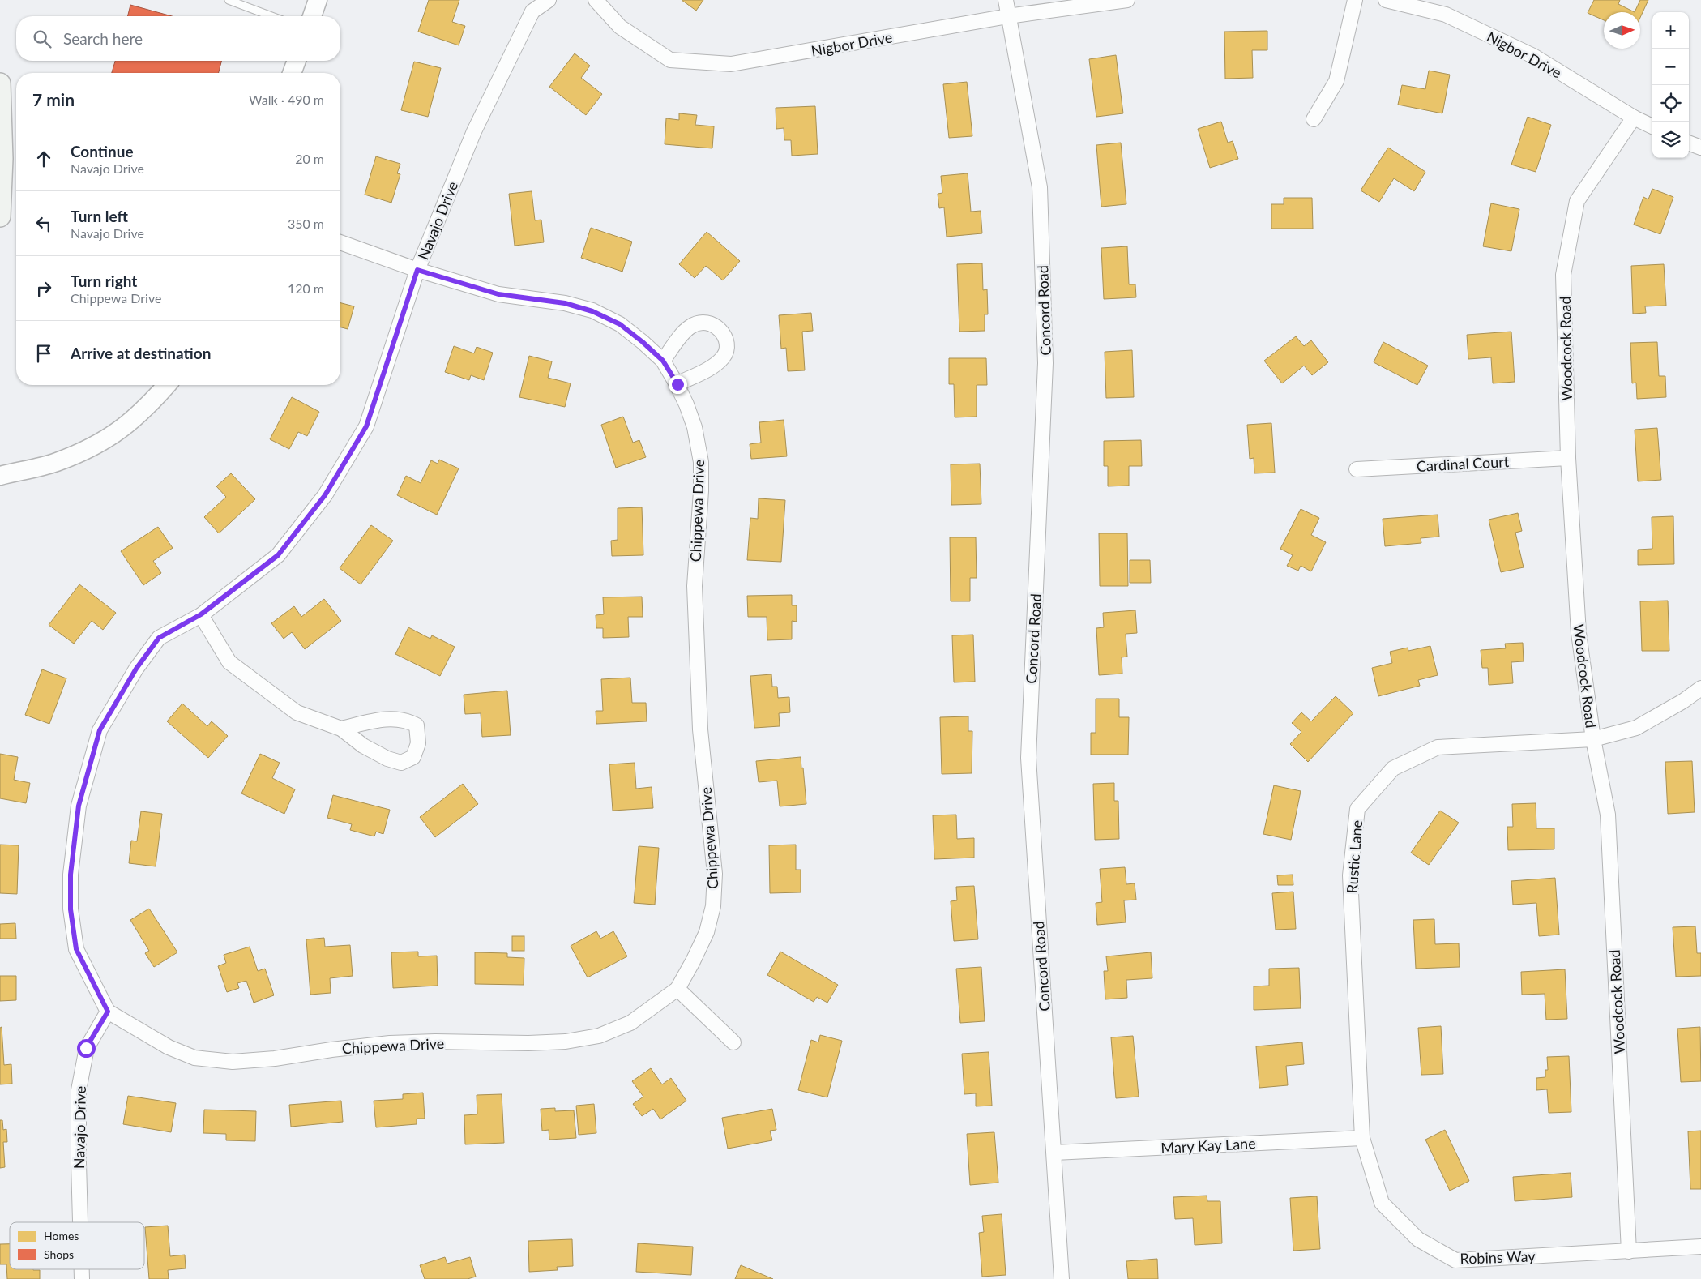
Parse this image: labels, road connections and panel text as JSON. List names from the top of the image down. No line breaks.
{"streets":{"street":["Nigbor Drive","Navajo Drive","Concord Road","Woodcock Road","Cardinal Court","Chippewa Drive","Rustic Lane","Mary Kay Lane","Robins Way"]},"crossings":[["Nigbor Drive","Concord Road"],["Nigbor Drive","Woodcock Road"],["Navajo Drive","Chippewa Drive"],["Concord Road","Mary Kay Lane"],["Woodcock Road","Cardinal Court"],["Woodcock Road","Rustic Lane"],["Woodcock Road","Robins Way"],["Rustic Lane","Mary Kay Lane"],["Rustic Lane","Robins Way"],["Mary Kay Lane","Robins Way"]],"legend":["Homes","Shops"],"north":"right","page":{"map_buttons":["+","−"],"search":"Search here","heading":["7 min","Walk · 490 m"],"list":[["Continue","Navajo Drive","20 m"],["Turn left","Navajo Drive","350 m"],["Turn right","Chippewa Drive","120 m"],"Arrive at destination"]}}
